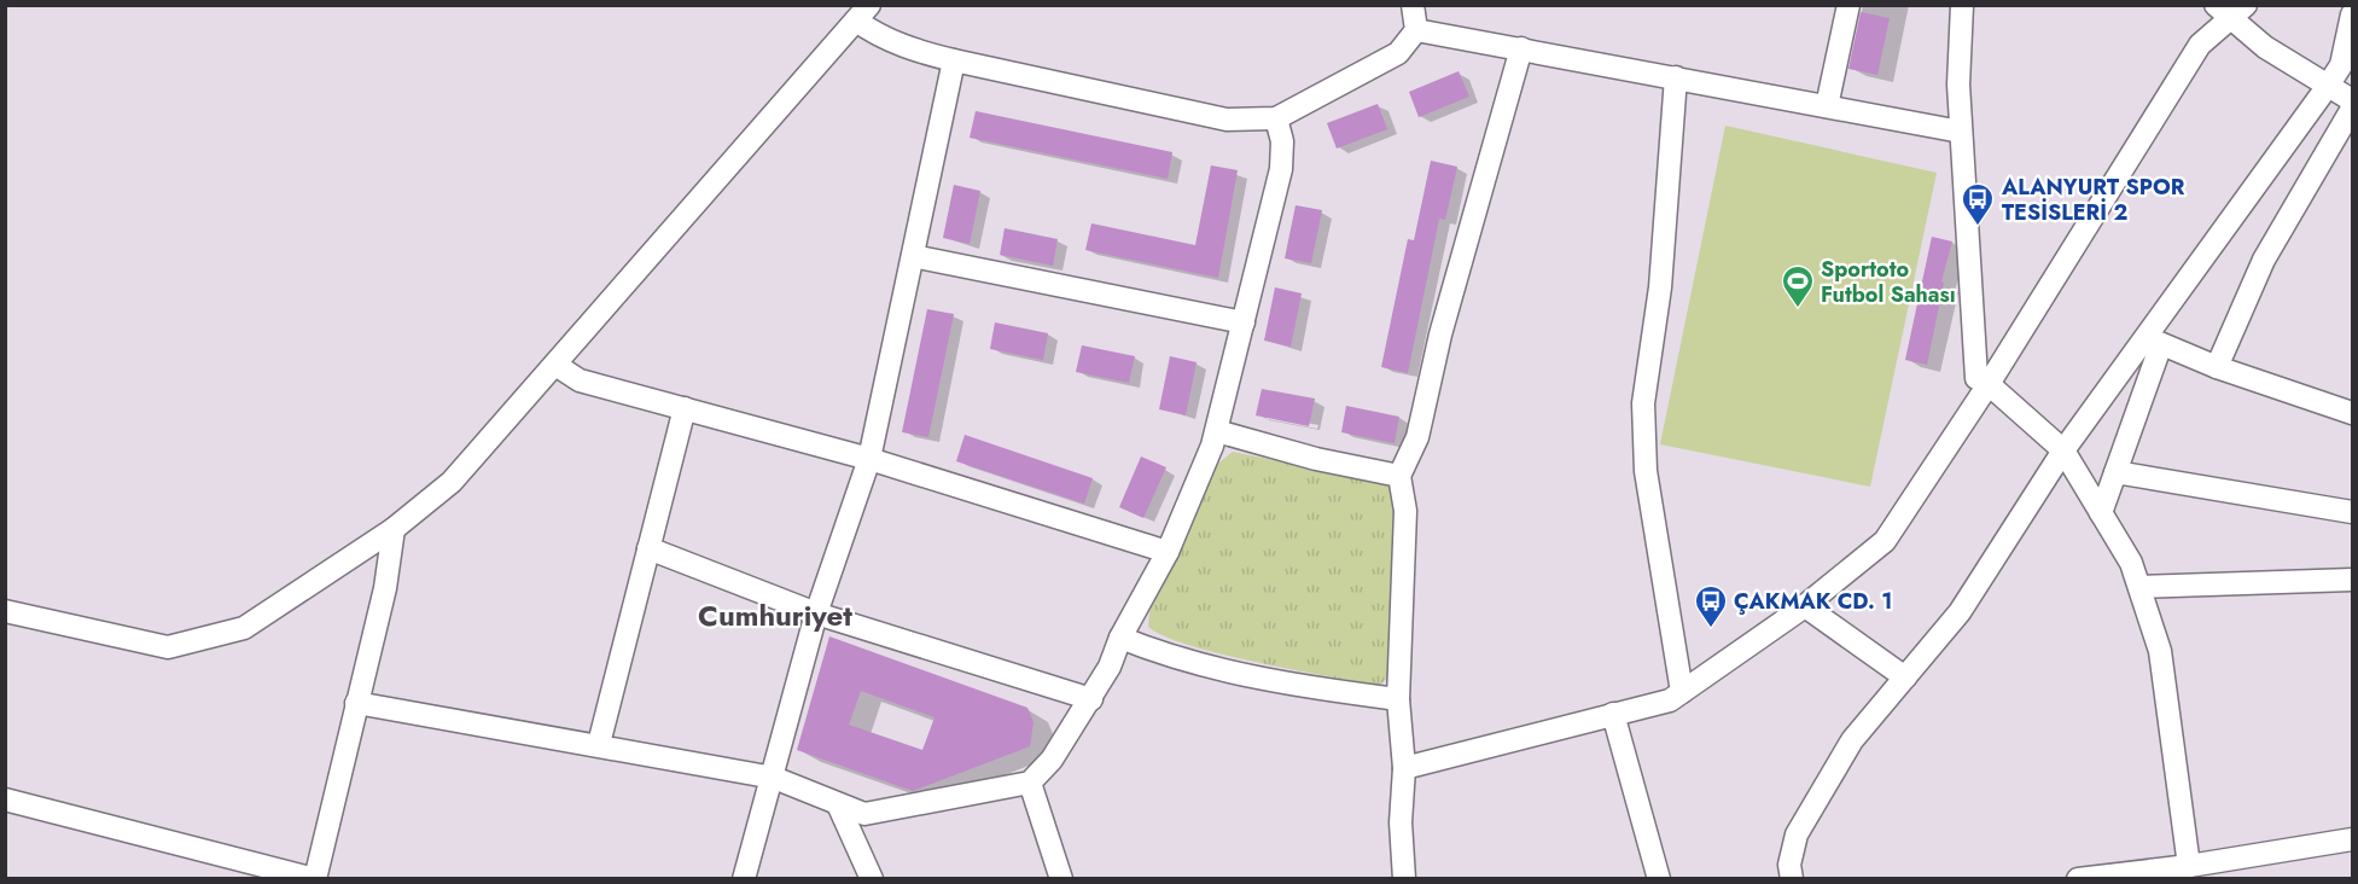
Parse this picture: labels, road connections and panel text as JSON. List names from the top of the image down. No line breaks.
{"districts":["Cumhuriyet"],"places":{"bus stop":["ALANYURT SPOR TESİSLERİ 2","ÇAKMAK CD. 1"],"sports":["Sportoto Futbol Sahası"]}}
